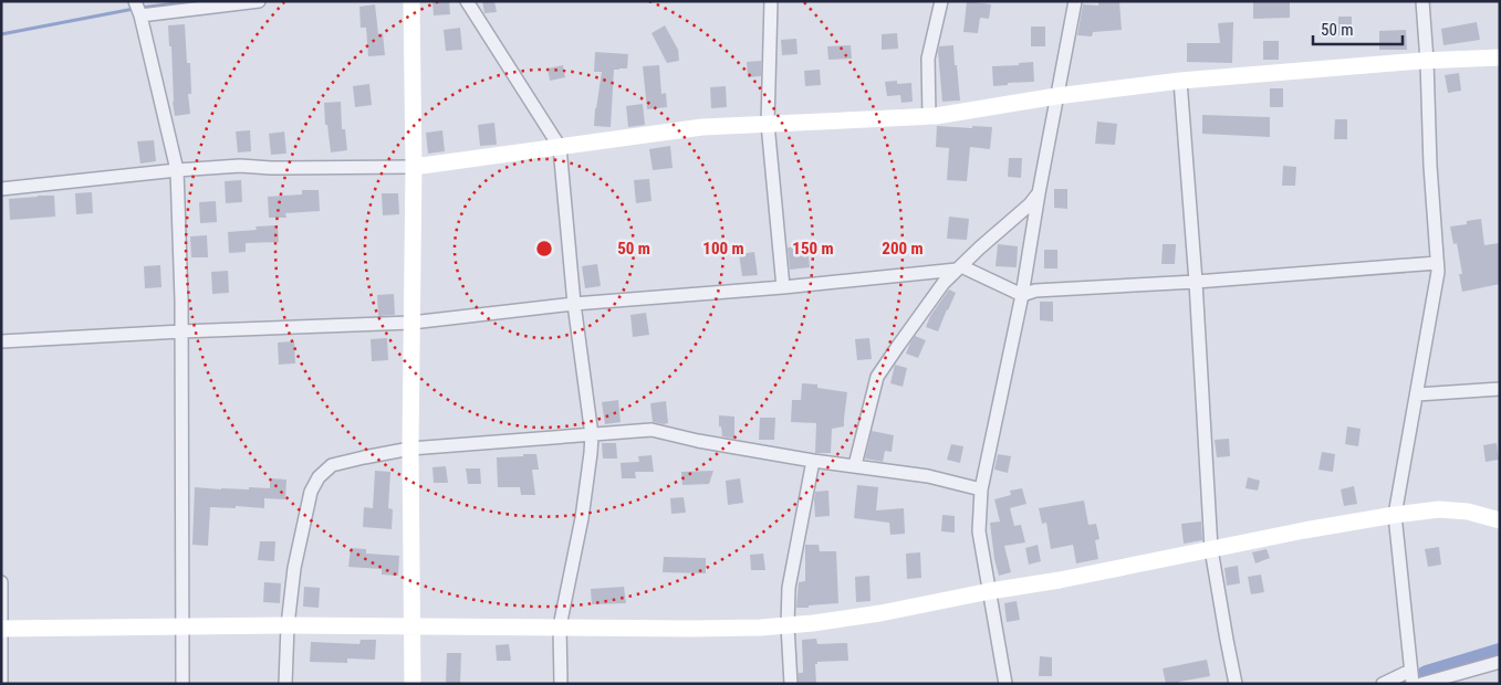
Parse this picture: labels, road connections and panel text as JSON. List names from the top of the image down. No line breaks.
{"scale_bar":"50 m","rings":["50 m","100 m","150 m","200 m"]}
